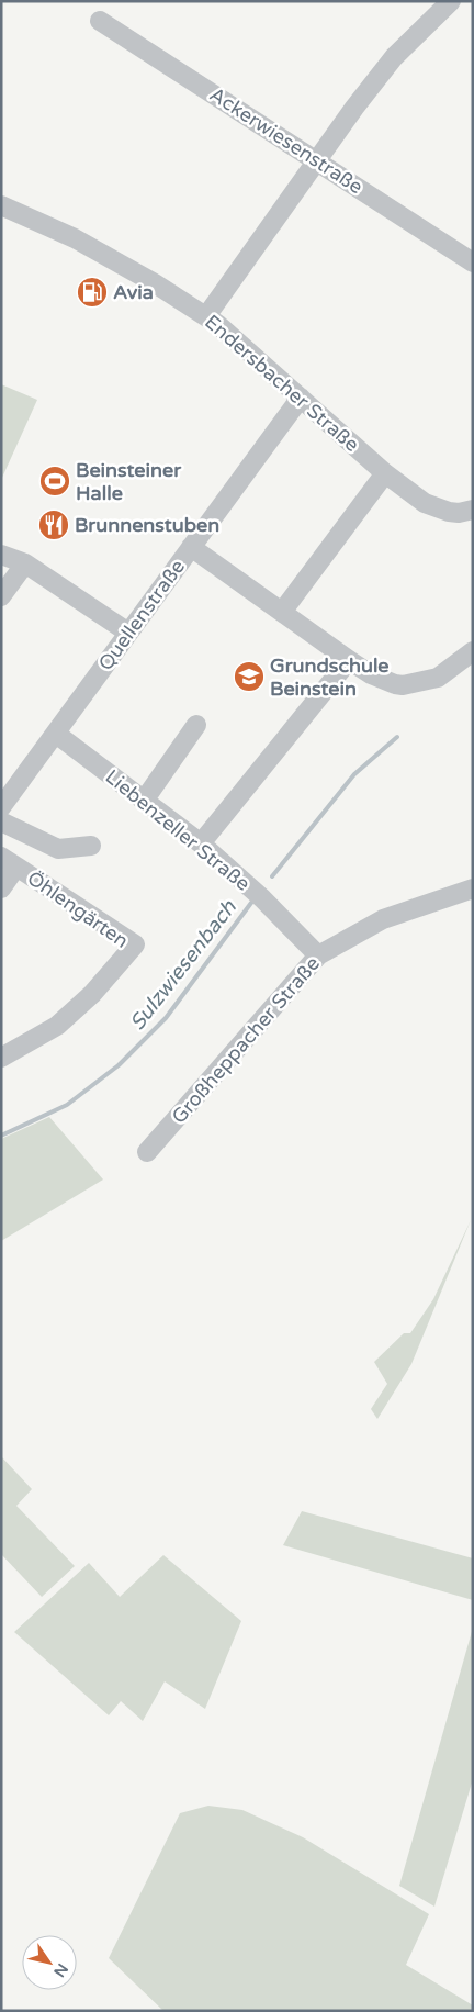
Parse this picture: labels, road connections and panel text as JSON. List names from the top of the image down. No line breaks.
{"streets":{"street":["Ackerwiesenstraße","Endersbacher Straße","Quellenstraße","Liebenzeller Straße","Öhlengärten","Großheppacher Straße"]},"crossings":[["Endersbacher Straße","Quellenstraße"],["Quellenstraße","Liebenzeller Straße"],["Liebenzeller Straße","Großheppacher Straße"]],"water":["Sulzwiesenbach"],"places":{"fuel station":["Avia"],"sports":["Beinsteiner Halle"],"restaurant":["Brunnenstuben"],"school or university":["Grundschule Beinstein"]},"north":"bottom right"}
